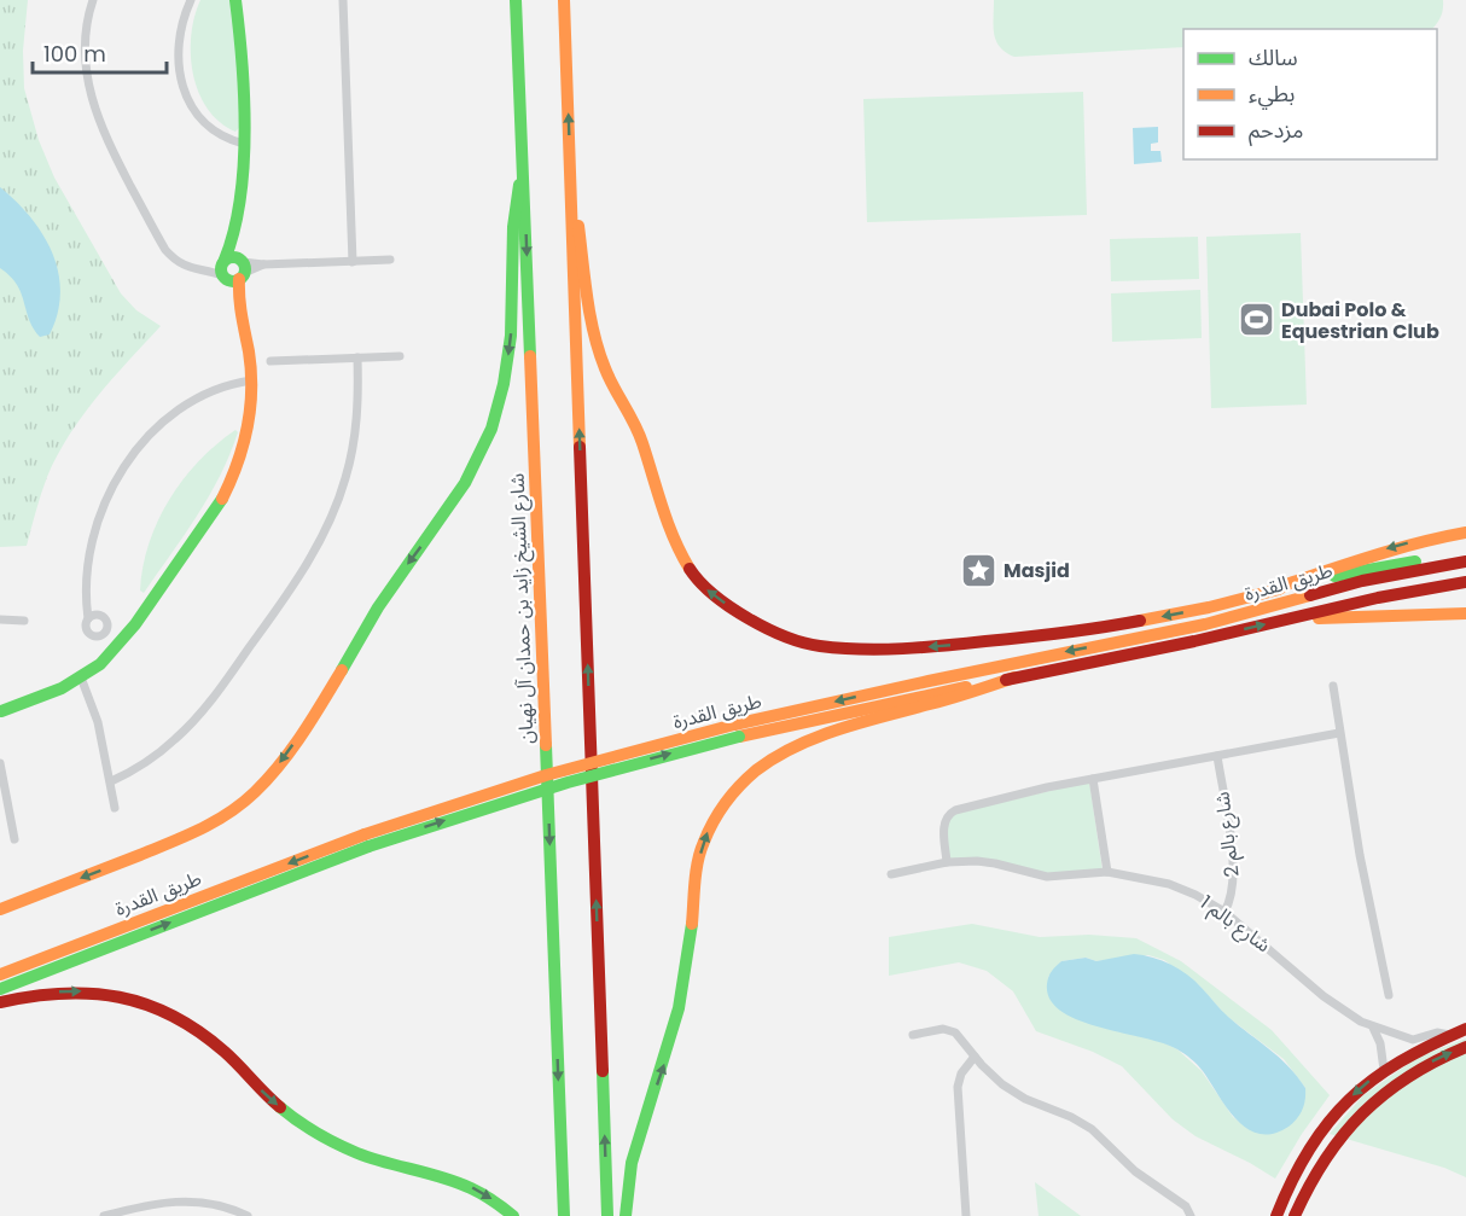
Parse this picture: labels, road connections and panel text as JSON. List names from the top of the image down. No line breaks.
{"streets":{"main road":["طريق القدرة","شارع الشيخ زايد بن حمدان آل نهيان"],"street":["شارع بالم 2","شارع بالم 1"]},"crossings":[["شارع بالم 2","شارع بالم 1"]],"places":{"sports":["Dubai Polo & Equestrian Club"],"place":["Masjid"]},"legend":["سالك","بطيء","مزدحم"],"scale_bar":"100 m"}
